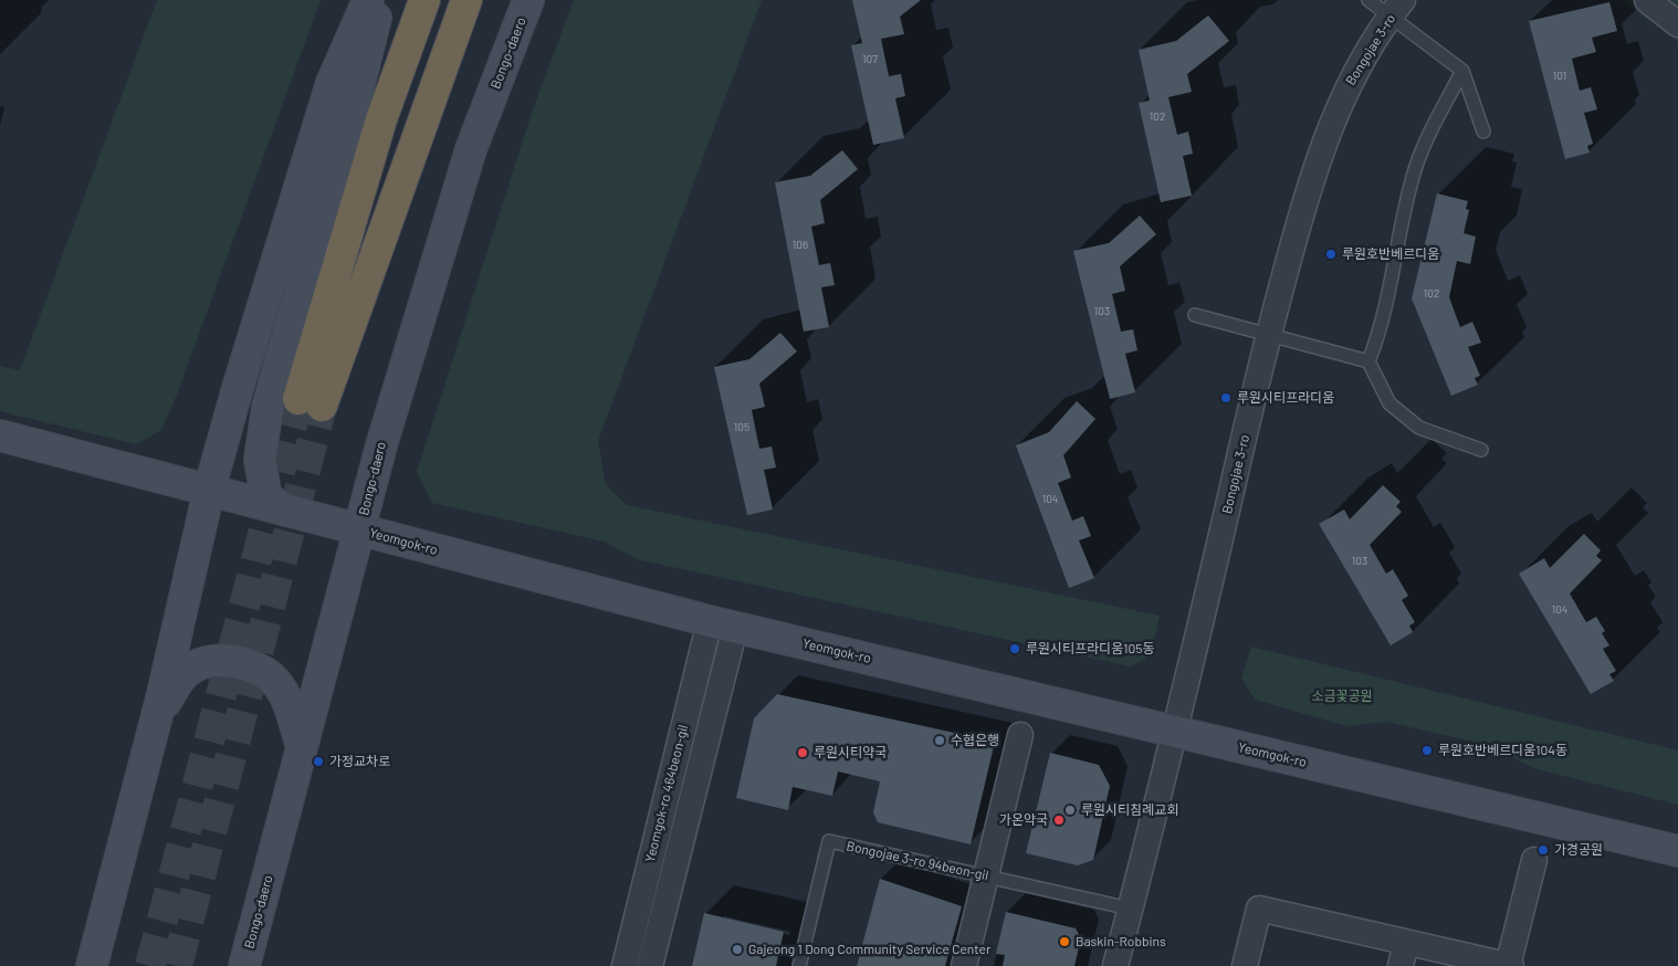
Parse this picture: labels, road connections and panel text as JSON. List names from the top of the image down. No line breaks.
{"streets":{"main road":["Bongo-daero","Yeomgok-ro"],"street":["Bongojae 3-ro","Yeomgok-ro 464beon-gil"],"lane":["Bongojae 3-ro 94beon-gil"]},"crossings":[["Bongojae 3-ro","Yeomgok-ro"],["Bongojae 3-ro","Bongojae 3-ro 94beon-gil"],["Bongo-daero","Yeomgok-ro"],["Yeomgok-ro","Yeomgok-ro 464beon-gil"]],"parks":["소금꽃공원"],"places":["루원호반베르디움","루원시티프라디움","루원시티프라디움105동","수협은행","루원호반베르디움104동","루원시티약국","가정교차로","루원시티침례교회","가온약국","가경공원","Baskin-Robbins","Gajeong 1 Dong Community Service Center"],"house_numbers":["107","101","102","106","102","103","105","104","103","104"]}
